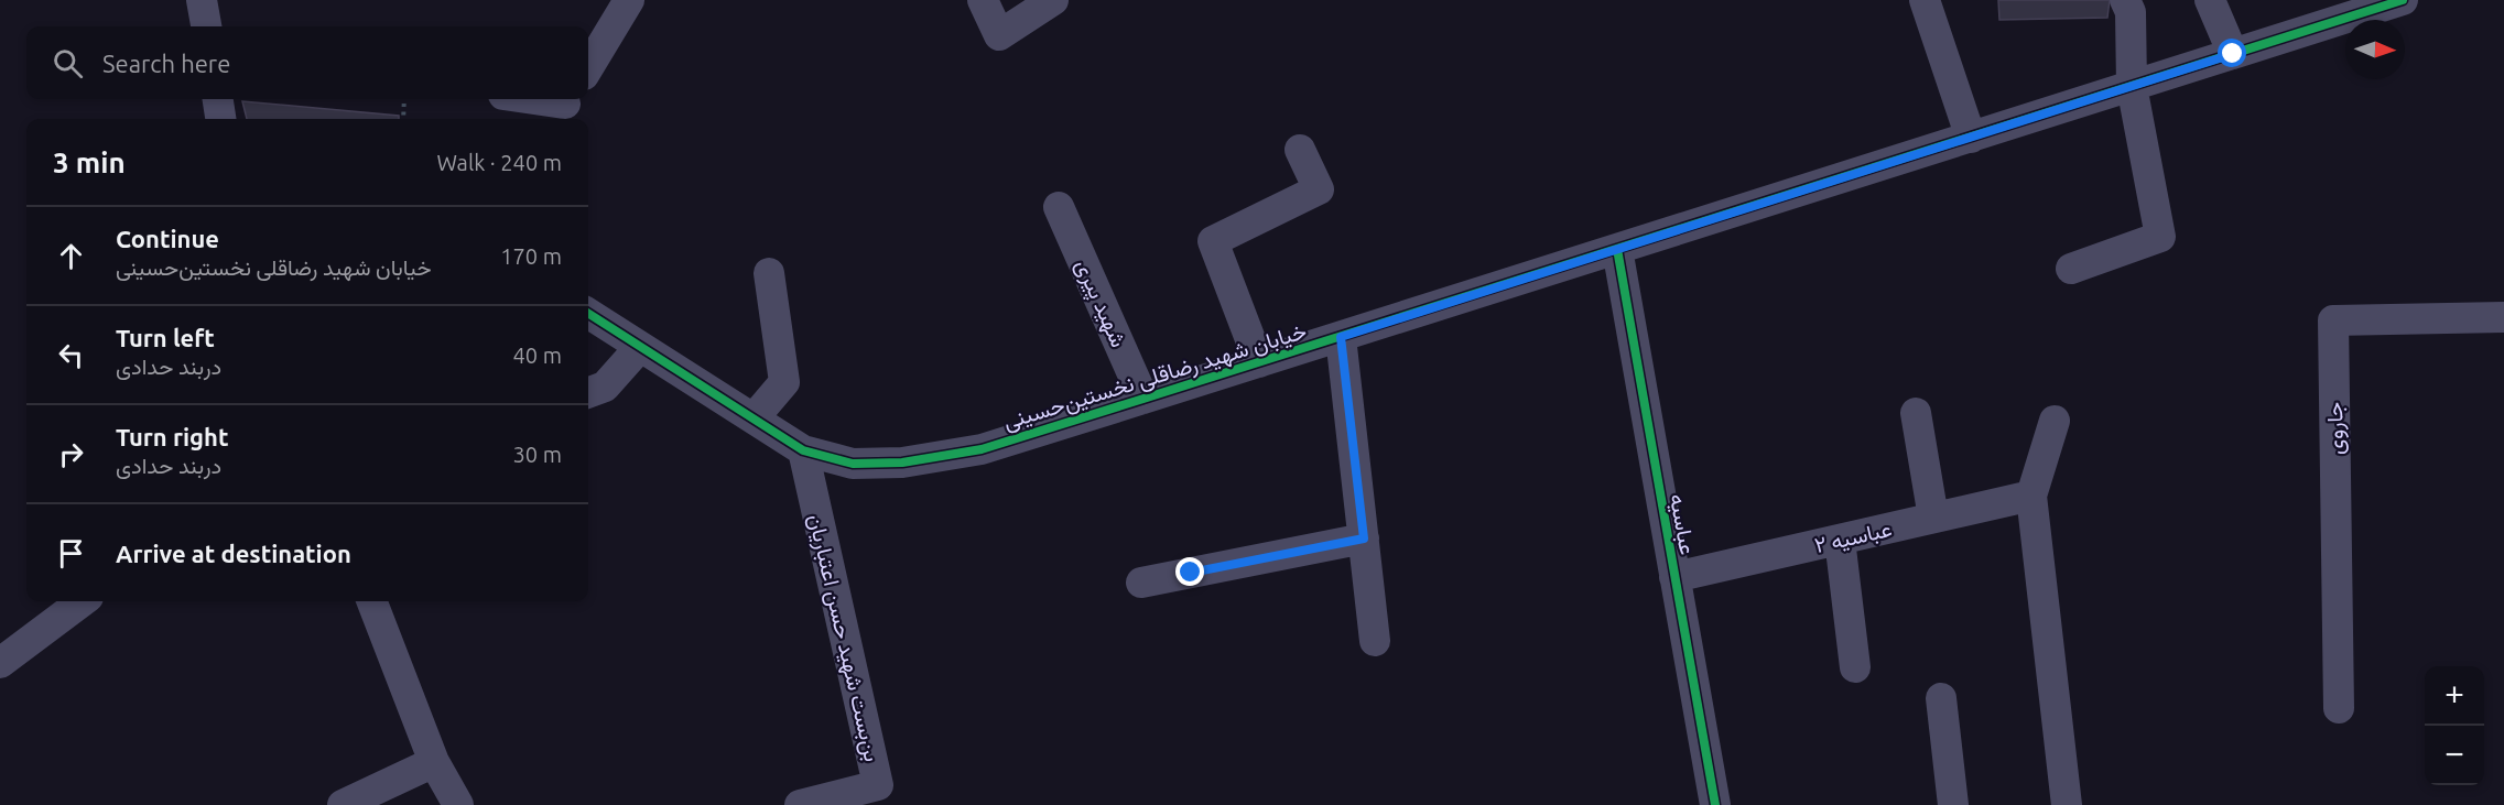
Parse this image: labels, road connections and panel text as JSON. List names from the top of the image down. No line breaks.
{"streets":{"street":["شهید پیری","خیابان شهید رضاقلی نخستین‌حسینی","جاروی","عباسیه","عباسیه ۲","بن‌بست شهید حسن اعتباریان"]},"crossings":[["شهید پیری","خیابان شهید رضاقلی نخستین‌حسینی"],["خیابان شهید رضاقلی نخستین‌حسینی","عباسیه"],["خیابان شهید رضاقلی نخستین‌حسینی","بن‌بست شهید حسن اعتباریان"],["عباسیه","عباسیه ۲"]],"north":"right","page":{"search":"Search here","heading":["3 min","Walk · 240 m"],"list":[["Continue","خیابان شهید رضاقلی نخستین‌حسینی","170 m"],["Turn left","دربند حدادی","40 m"],["Turn right","دربند حدادی","30 m"],"Arrive at destination"],"map_buttons":["+","−"]}}
